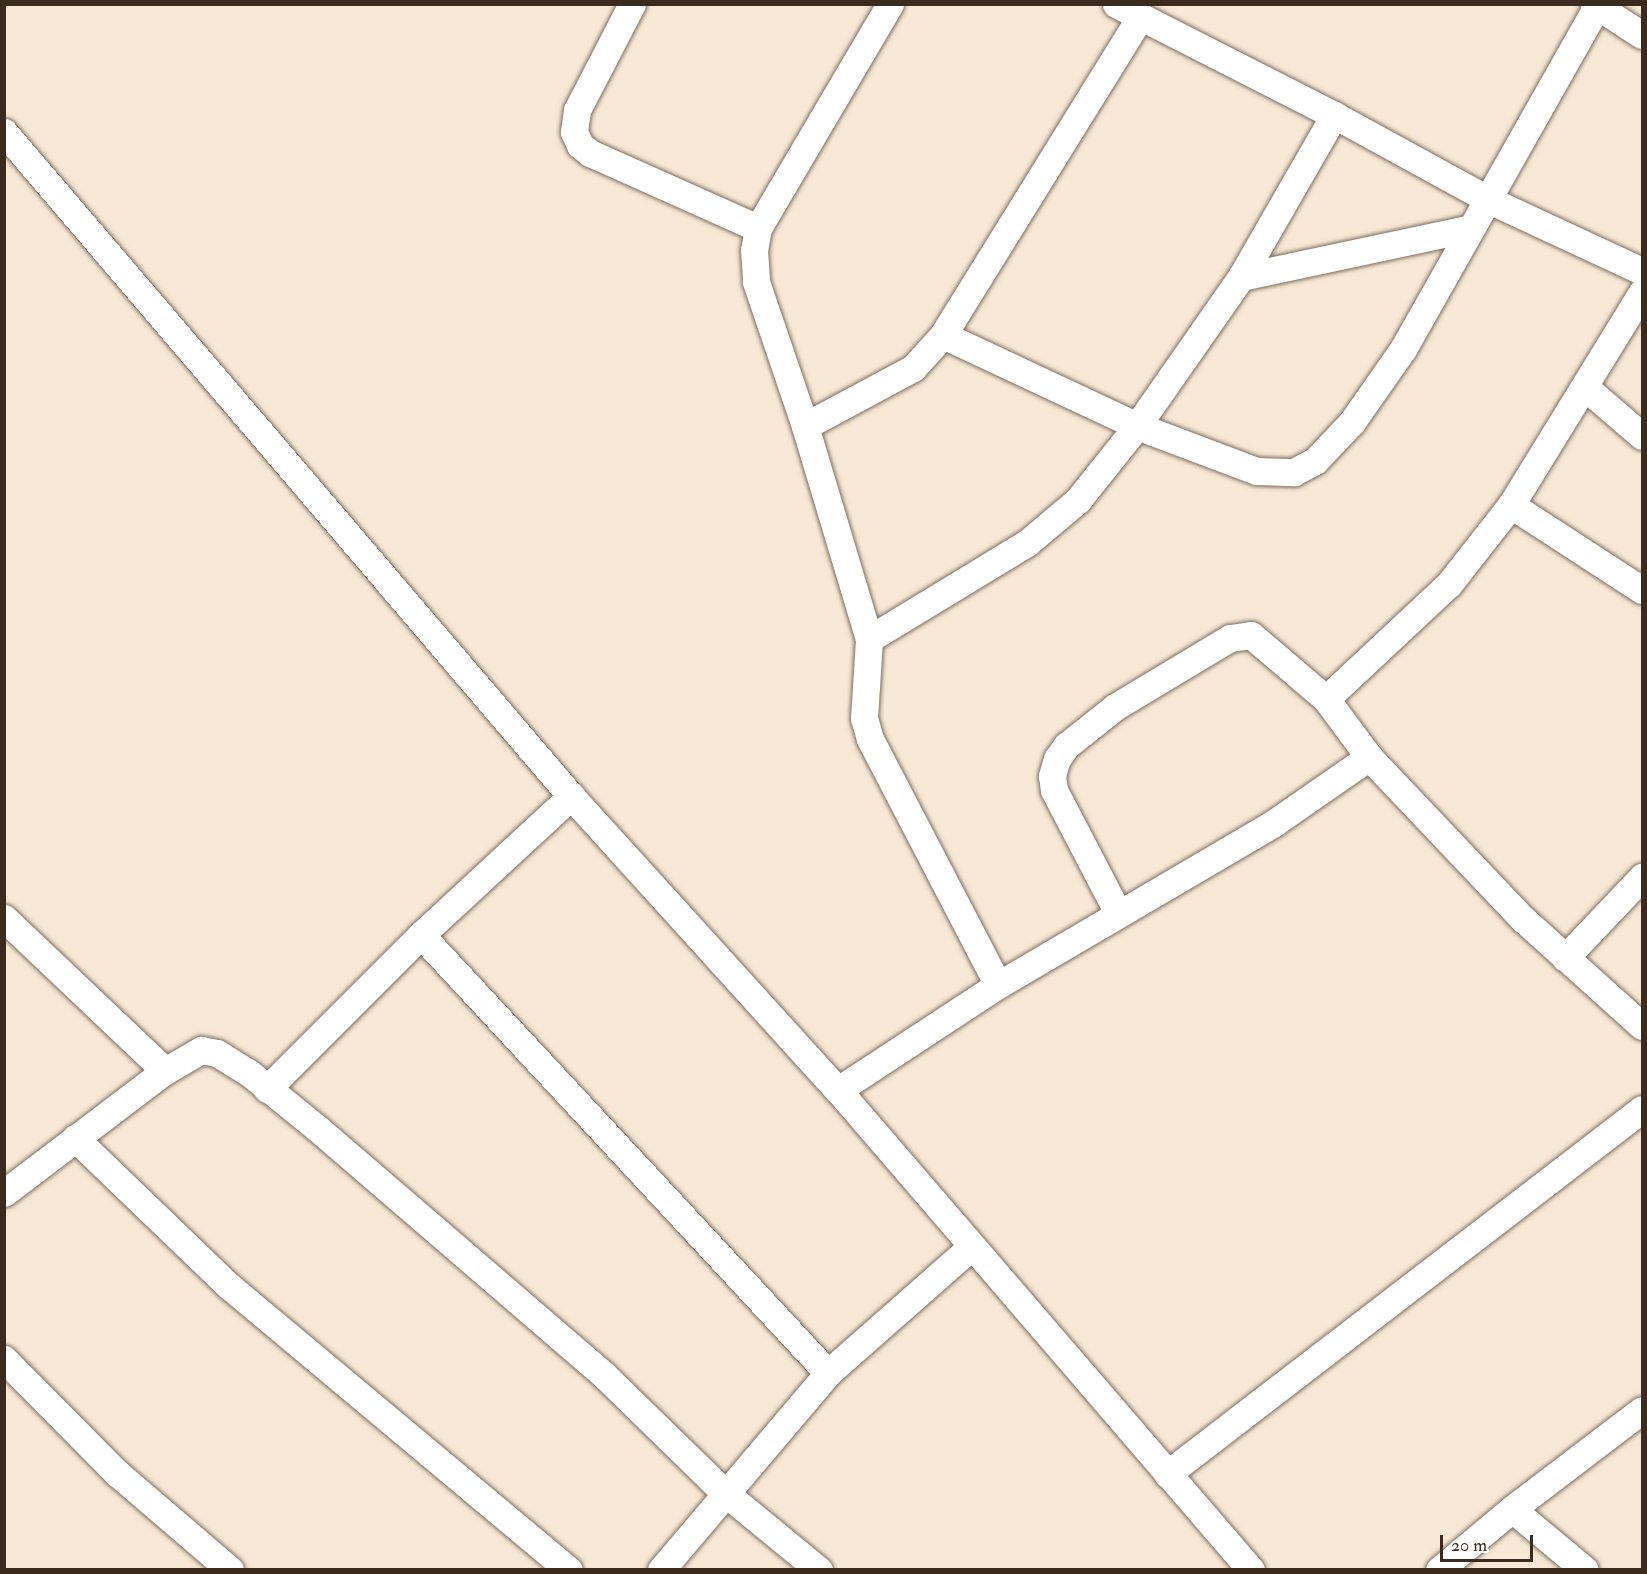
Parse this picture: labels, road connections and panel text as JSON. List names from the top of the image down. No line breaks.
{"scale_bar":"20 m"}
